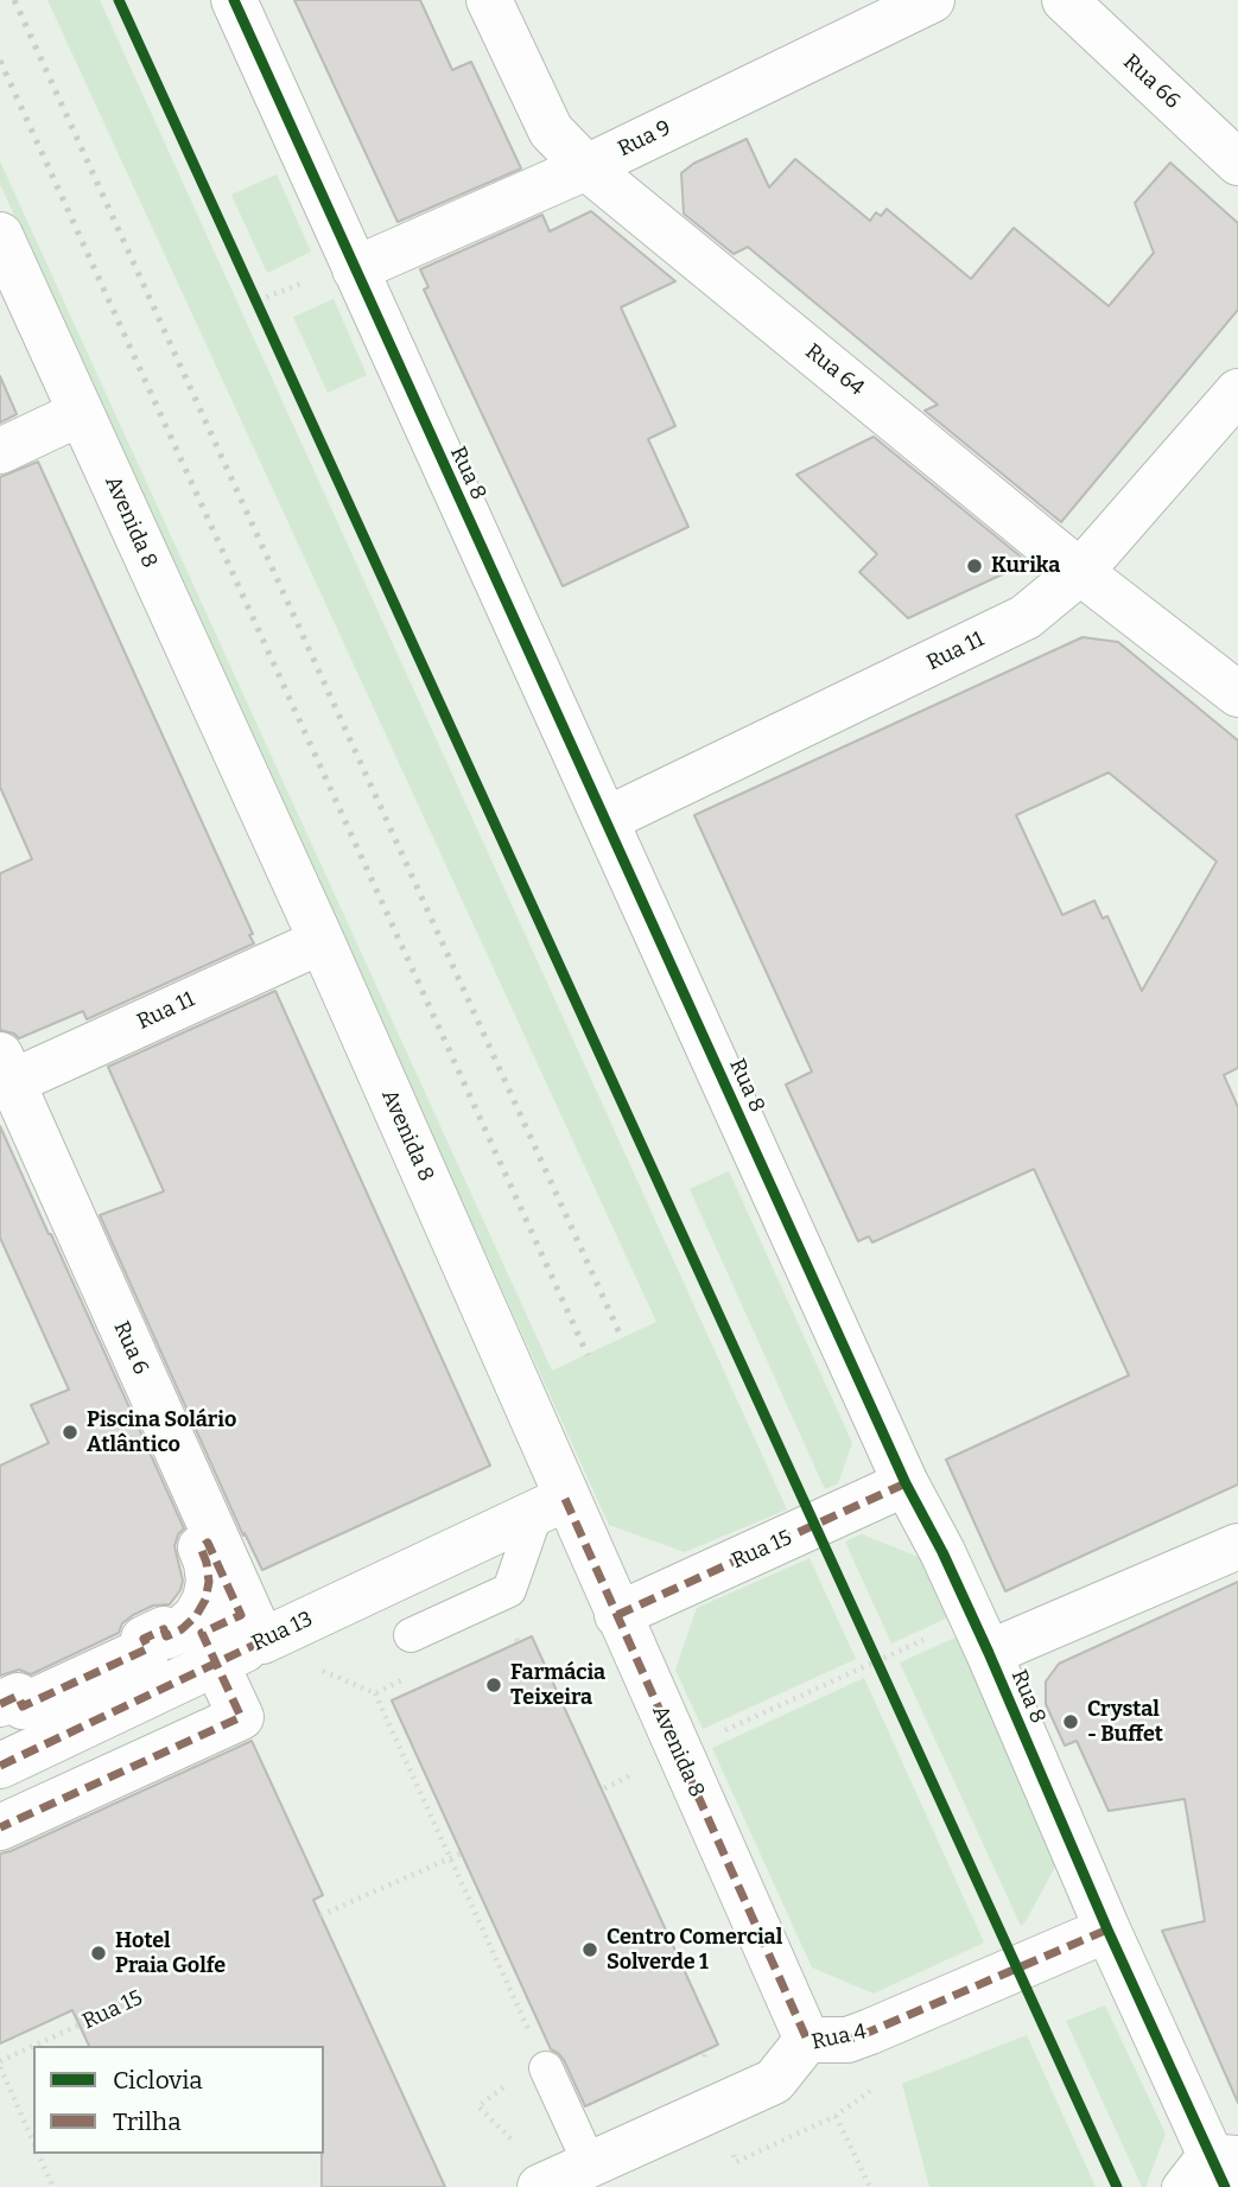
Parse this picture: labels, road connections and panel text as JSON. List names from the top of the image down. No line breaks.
{"streets":{"street":["Rua 66","Rua 9","Rua 64","Rua 8","Avenida 8","Rua 11","Rua 6","Rua 15","Rua 13","Rua 4"]},"crossings":[["Rua 9","Rua 64"],["Rua 9","Rua 8"],["Rua 64","Rua 11"],["Rua 8","Rua 11"],["Rua 8","Rua 15"],["Rua 8","Rua 4"],["Avenida 8","Rua 11"],["Avenida 8","Rua 15"],["Avenida 8","Rua 13"],["Avenida 8","Rua 4"],["Rua 11","Rua 6"],["Rua 6","Rua 13"]],"places":["Kurika","Piscina Solário Atlântico","Farmácia Teixeira","Crystal - Buffet","Centro Comercial Solverde 1","Hotel Praia Golfe"],"legend":["Ciclovia","Trilha"]}
